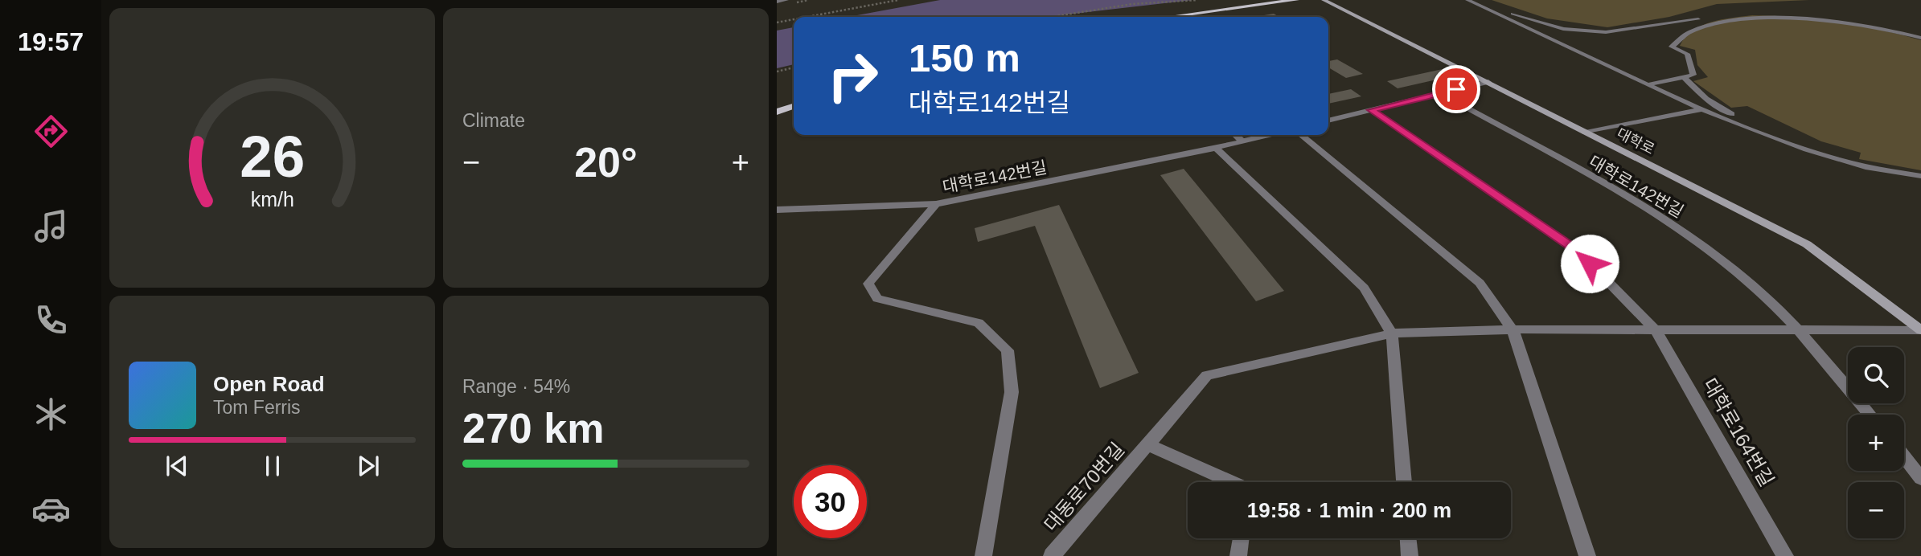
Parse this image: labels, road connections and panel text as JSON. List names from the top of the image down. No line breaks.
{"streets":{"main road":["대학로"],"street":["대학로142번길","대학로164번길","대동로70번길"]},"page":{"tabs":"19:57","tile":["Climate",["Range · 54%","270 km"]],"turn":["150 m","대학로142번길"],"heat":["−","20°","+"],"map_buttons":["+","−"],"song":["Open Road","Tom Ferris"],"limit":"30","trip":"19:58 · 1 min · 200 m","gauge":["26","km/h"]}}
